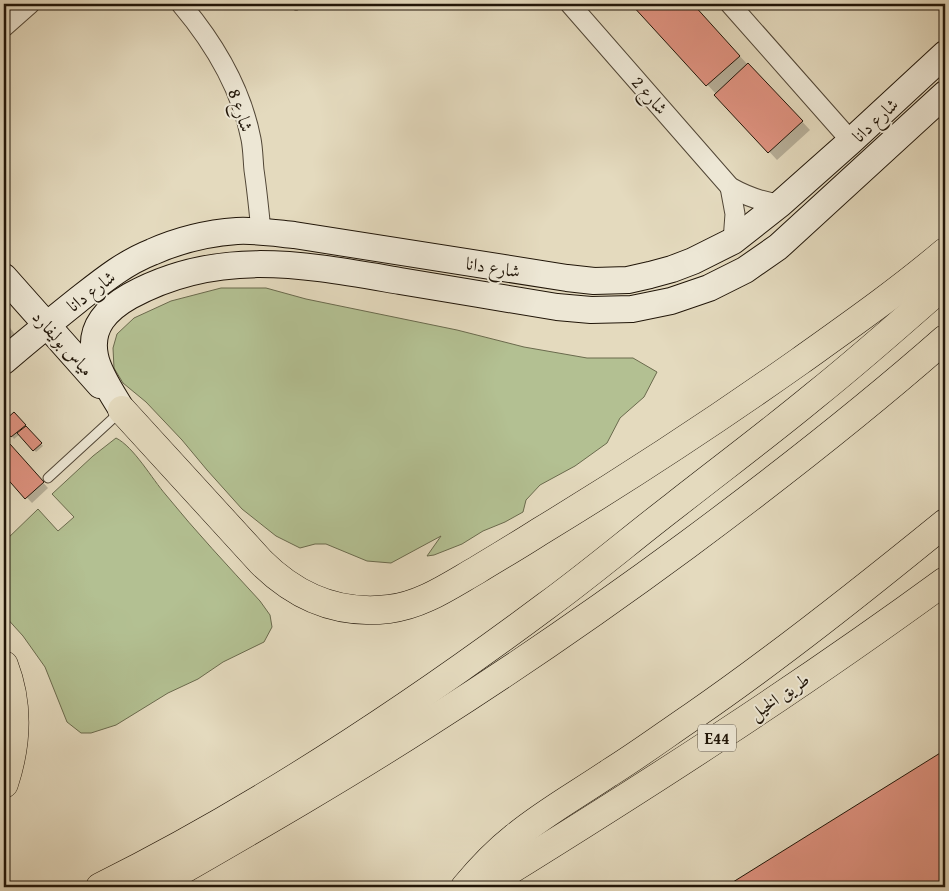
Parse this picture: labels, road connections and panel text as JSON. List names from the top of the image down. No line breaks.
{"streets":{"highway":["طريق الخيل","E44"],"street":["شارع 2","شارع 8","شارع دانا","مياس بوليفارد"]},"crossings":[["شارع 2","شارع دانا"],["شارع 8","شارع دانا"],["شارع دانا","مياس بوليفارد"]]}
